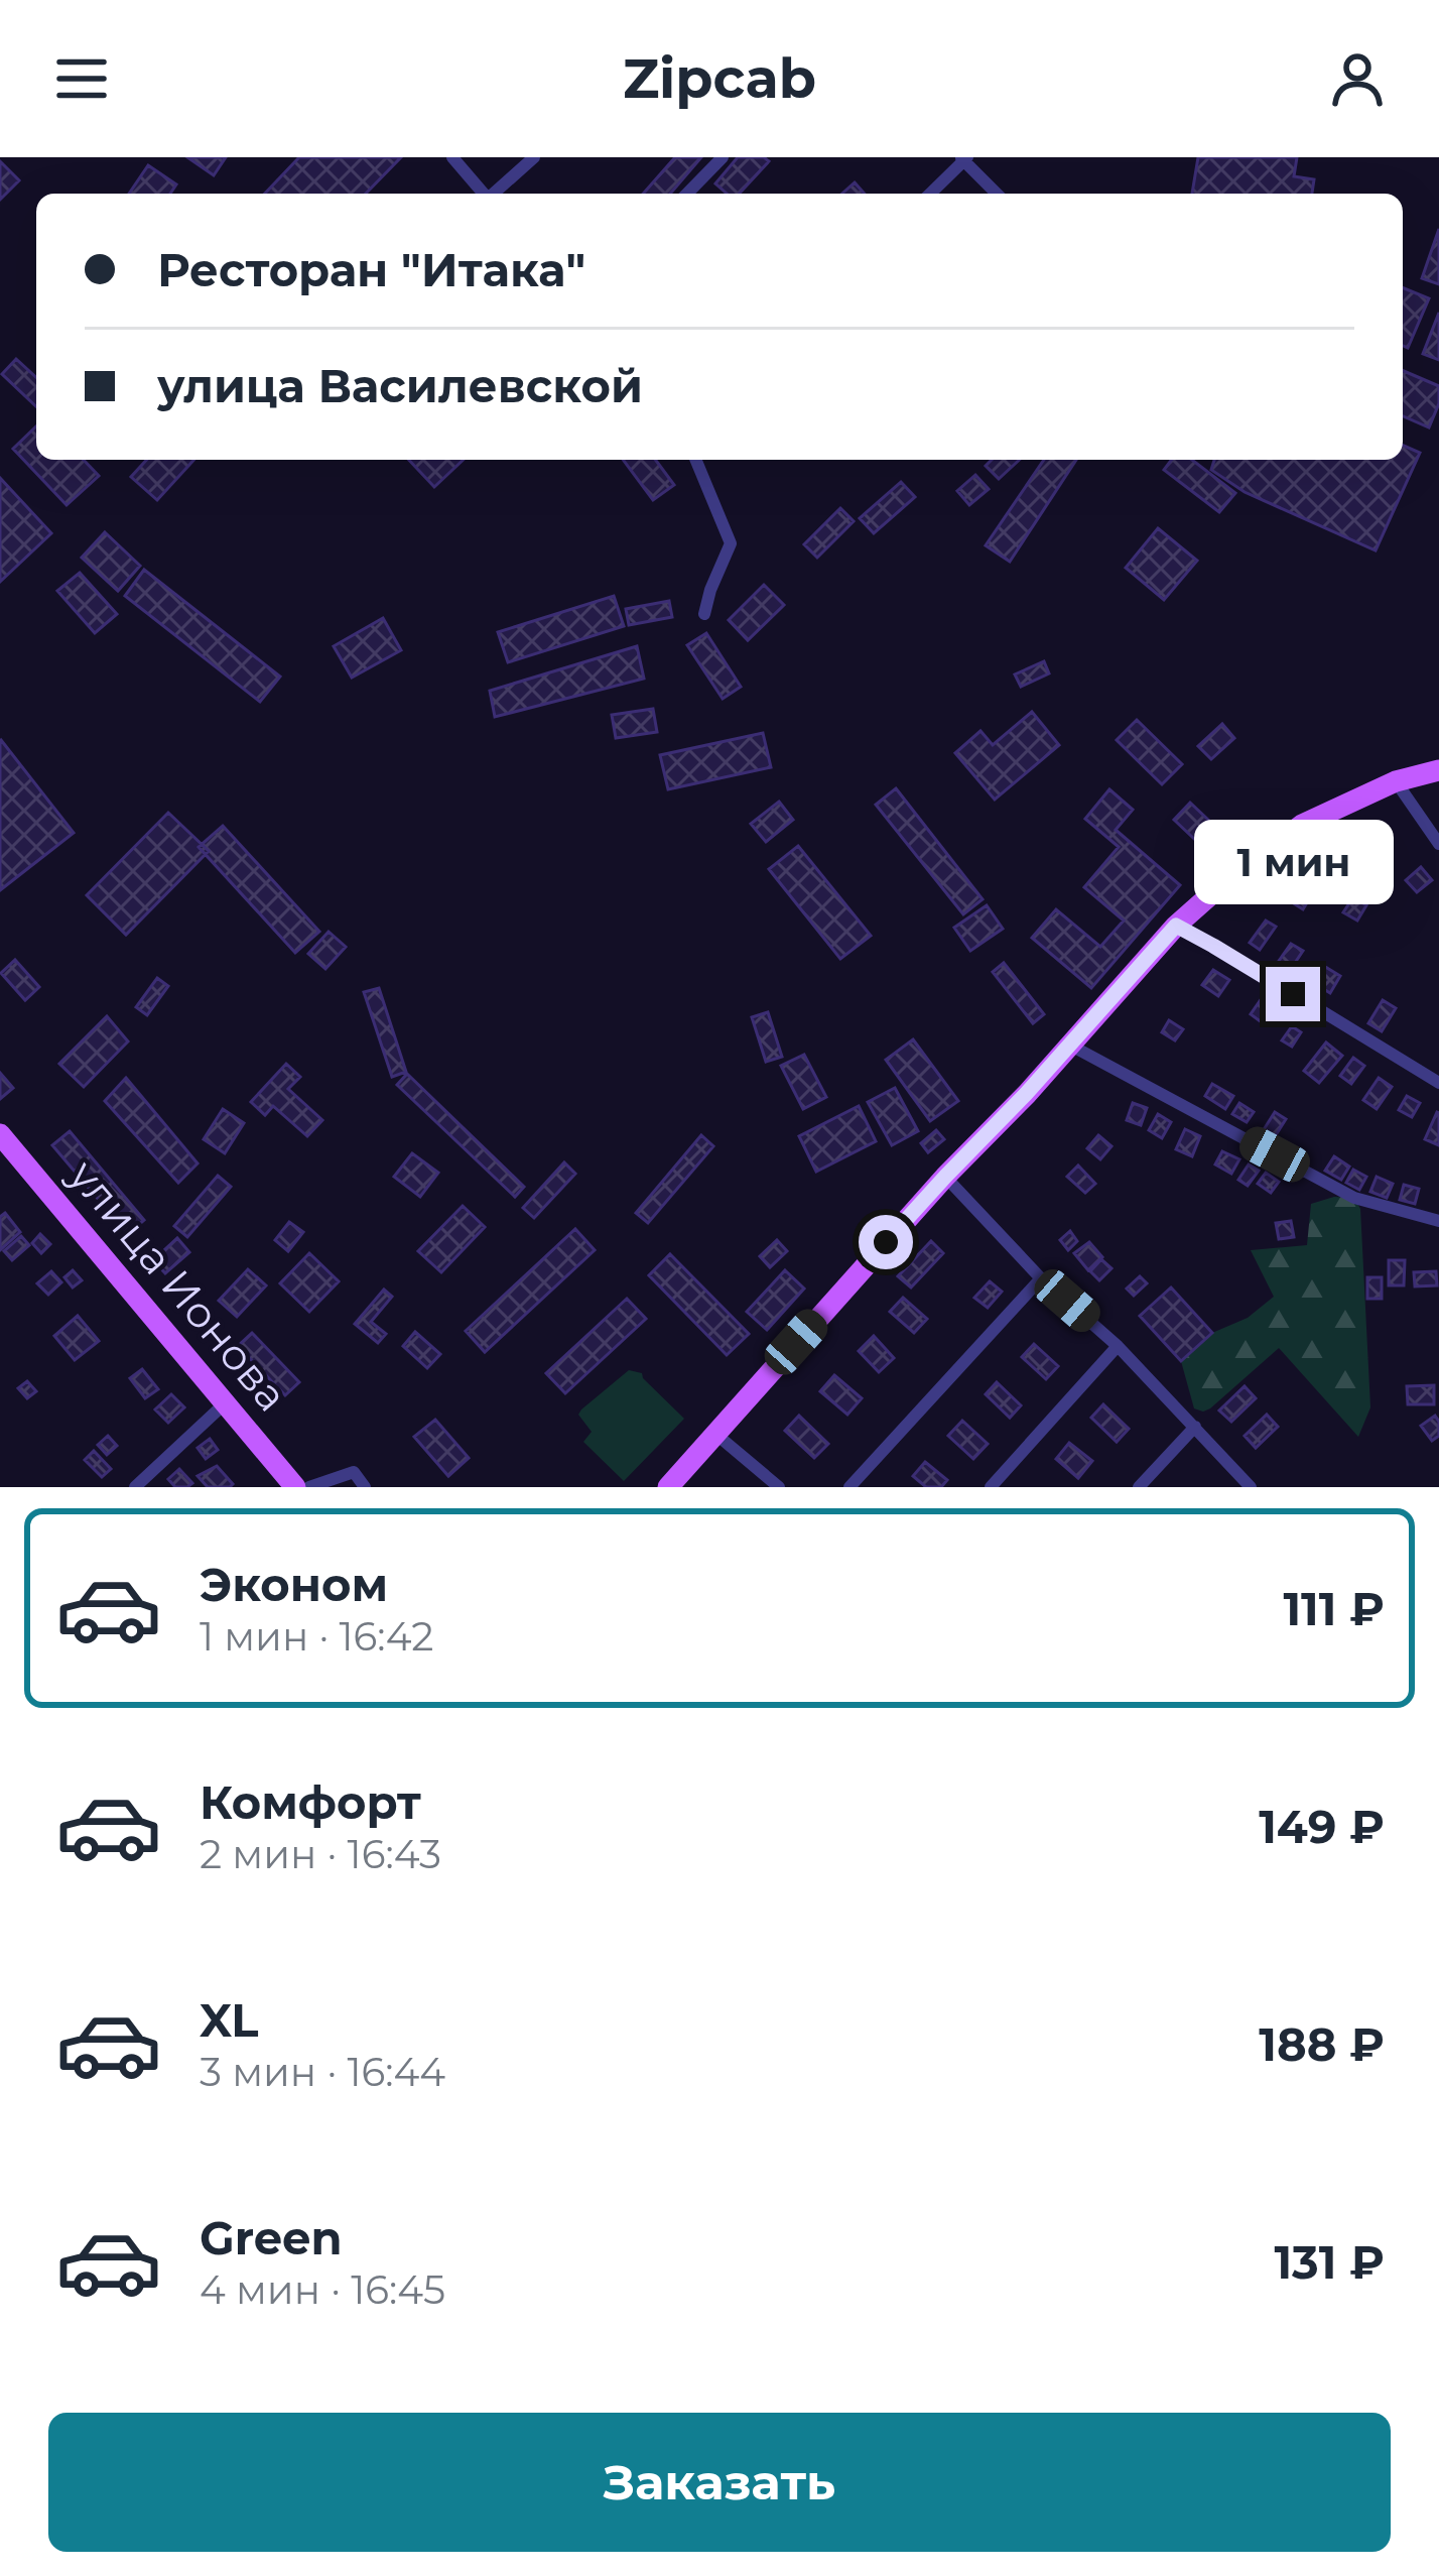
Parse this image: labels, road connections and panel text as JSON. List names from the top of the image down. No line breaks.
{"streets":{"main road":["улица Ионова"]},"page":{"header":"Zipcab","banner":["Ресторан \"Итака\"","улица Василевской"],"bubble":"1 мин","list":[{"name":"Эконом","note":"1 мин · 16:42","value":"111 ₽"},{"name":"Комфорт","note":"2 мин · 16:43","value":"149 ₽"},{"name":"XL","note":"3 мин · 16:44","value":"188 ₽"},{"name":"Green","note":"4 мин · 16:45","value":"131 ₽"}],"buttons":"Заказать"}}
